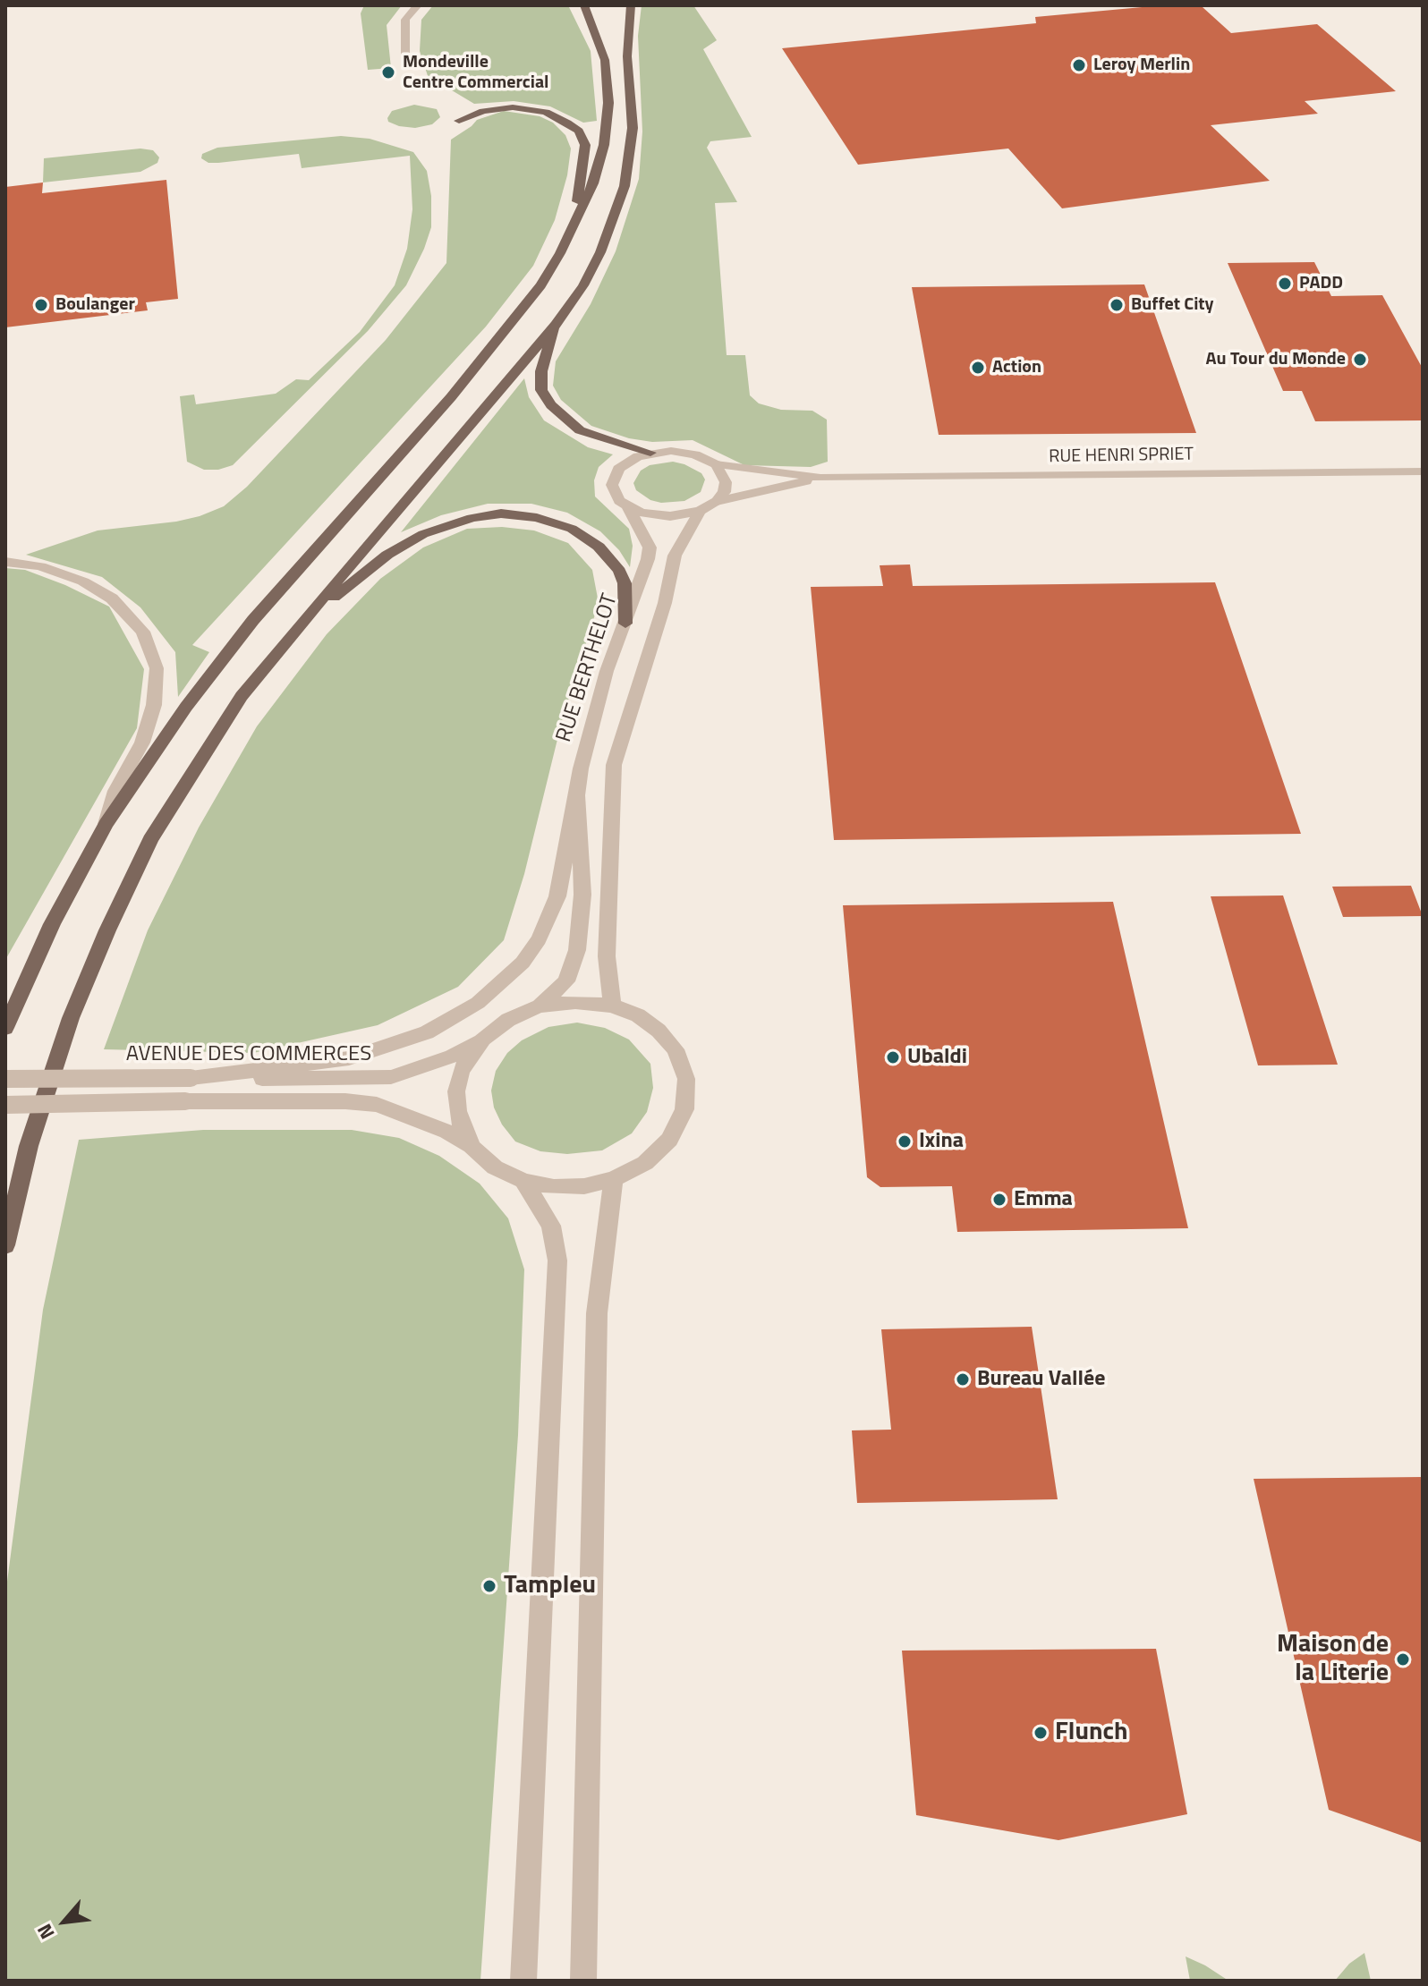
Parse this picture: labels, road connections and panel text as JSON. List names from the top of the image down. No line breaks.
{"streets":{"street":["RUE HENRI SPRIET","RUE BERTHELOT","AVENUE DES COMMERCES"]},"crossings":[["RUE BERTHELOT","AVENUE DES COMMERCES"]],"places":["Leroy Merlin","Mondeville Centre Commercial","PADD","Boulanger","Buffet City","Au Tour du Monde","Action","Ubaldi","Ixina","Emma","Bureau Vallée","Tampleu","Maison de la Literie","Flunch"],"north":"bottom left"}
